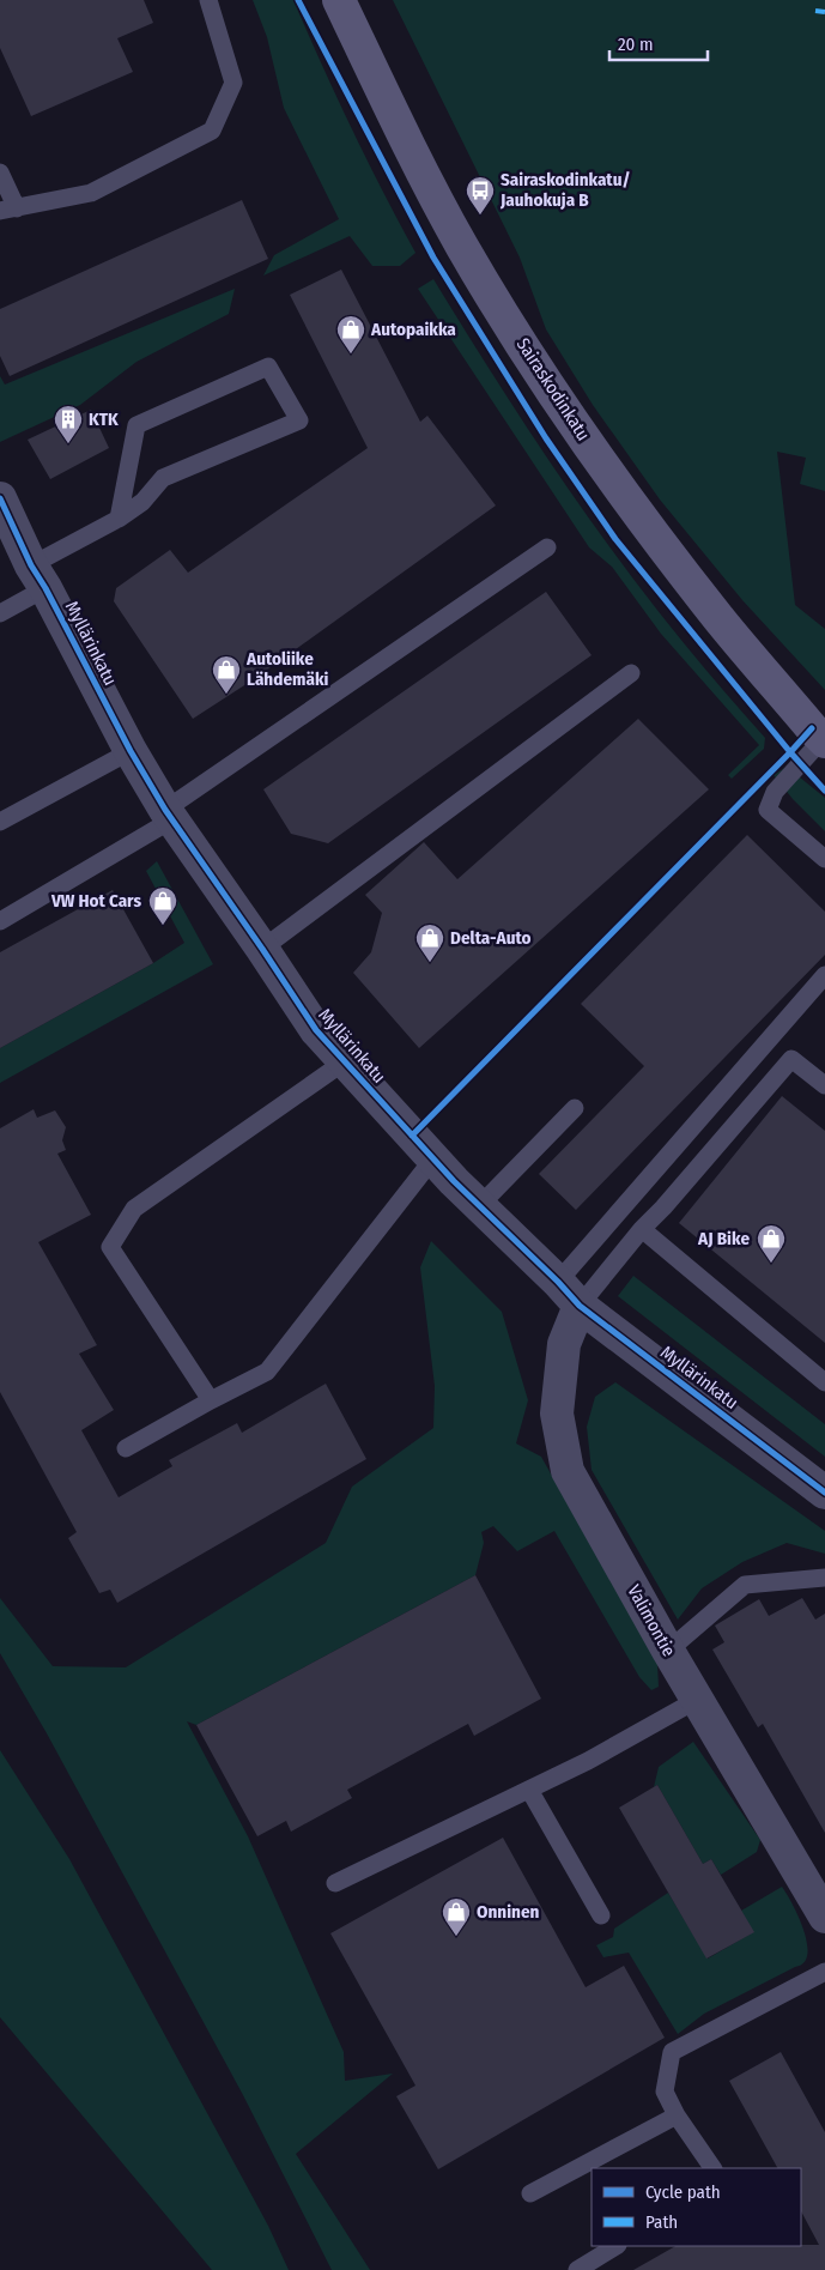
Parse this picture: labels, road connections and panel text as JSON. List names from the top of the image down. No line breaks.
{"streets":{"main road":["Sairaskodinkatu"],"street":["Myllärinkatu","Valimontie"]},"crossings":[["Myllärinkatu","Valimontie"]],"places":{"bus stop":["Sairaskodinkatu/ Jauhokuja B"],"shop":["Autopaikka","Autoliike Lähdemäki","VW Hot Cars","Delta-Auto","AJ Bike","Onninen"],"building":["KTK"]},"legend":["Cycle path","Path"],"scale_bar":"20 m"}
